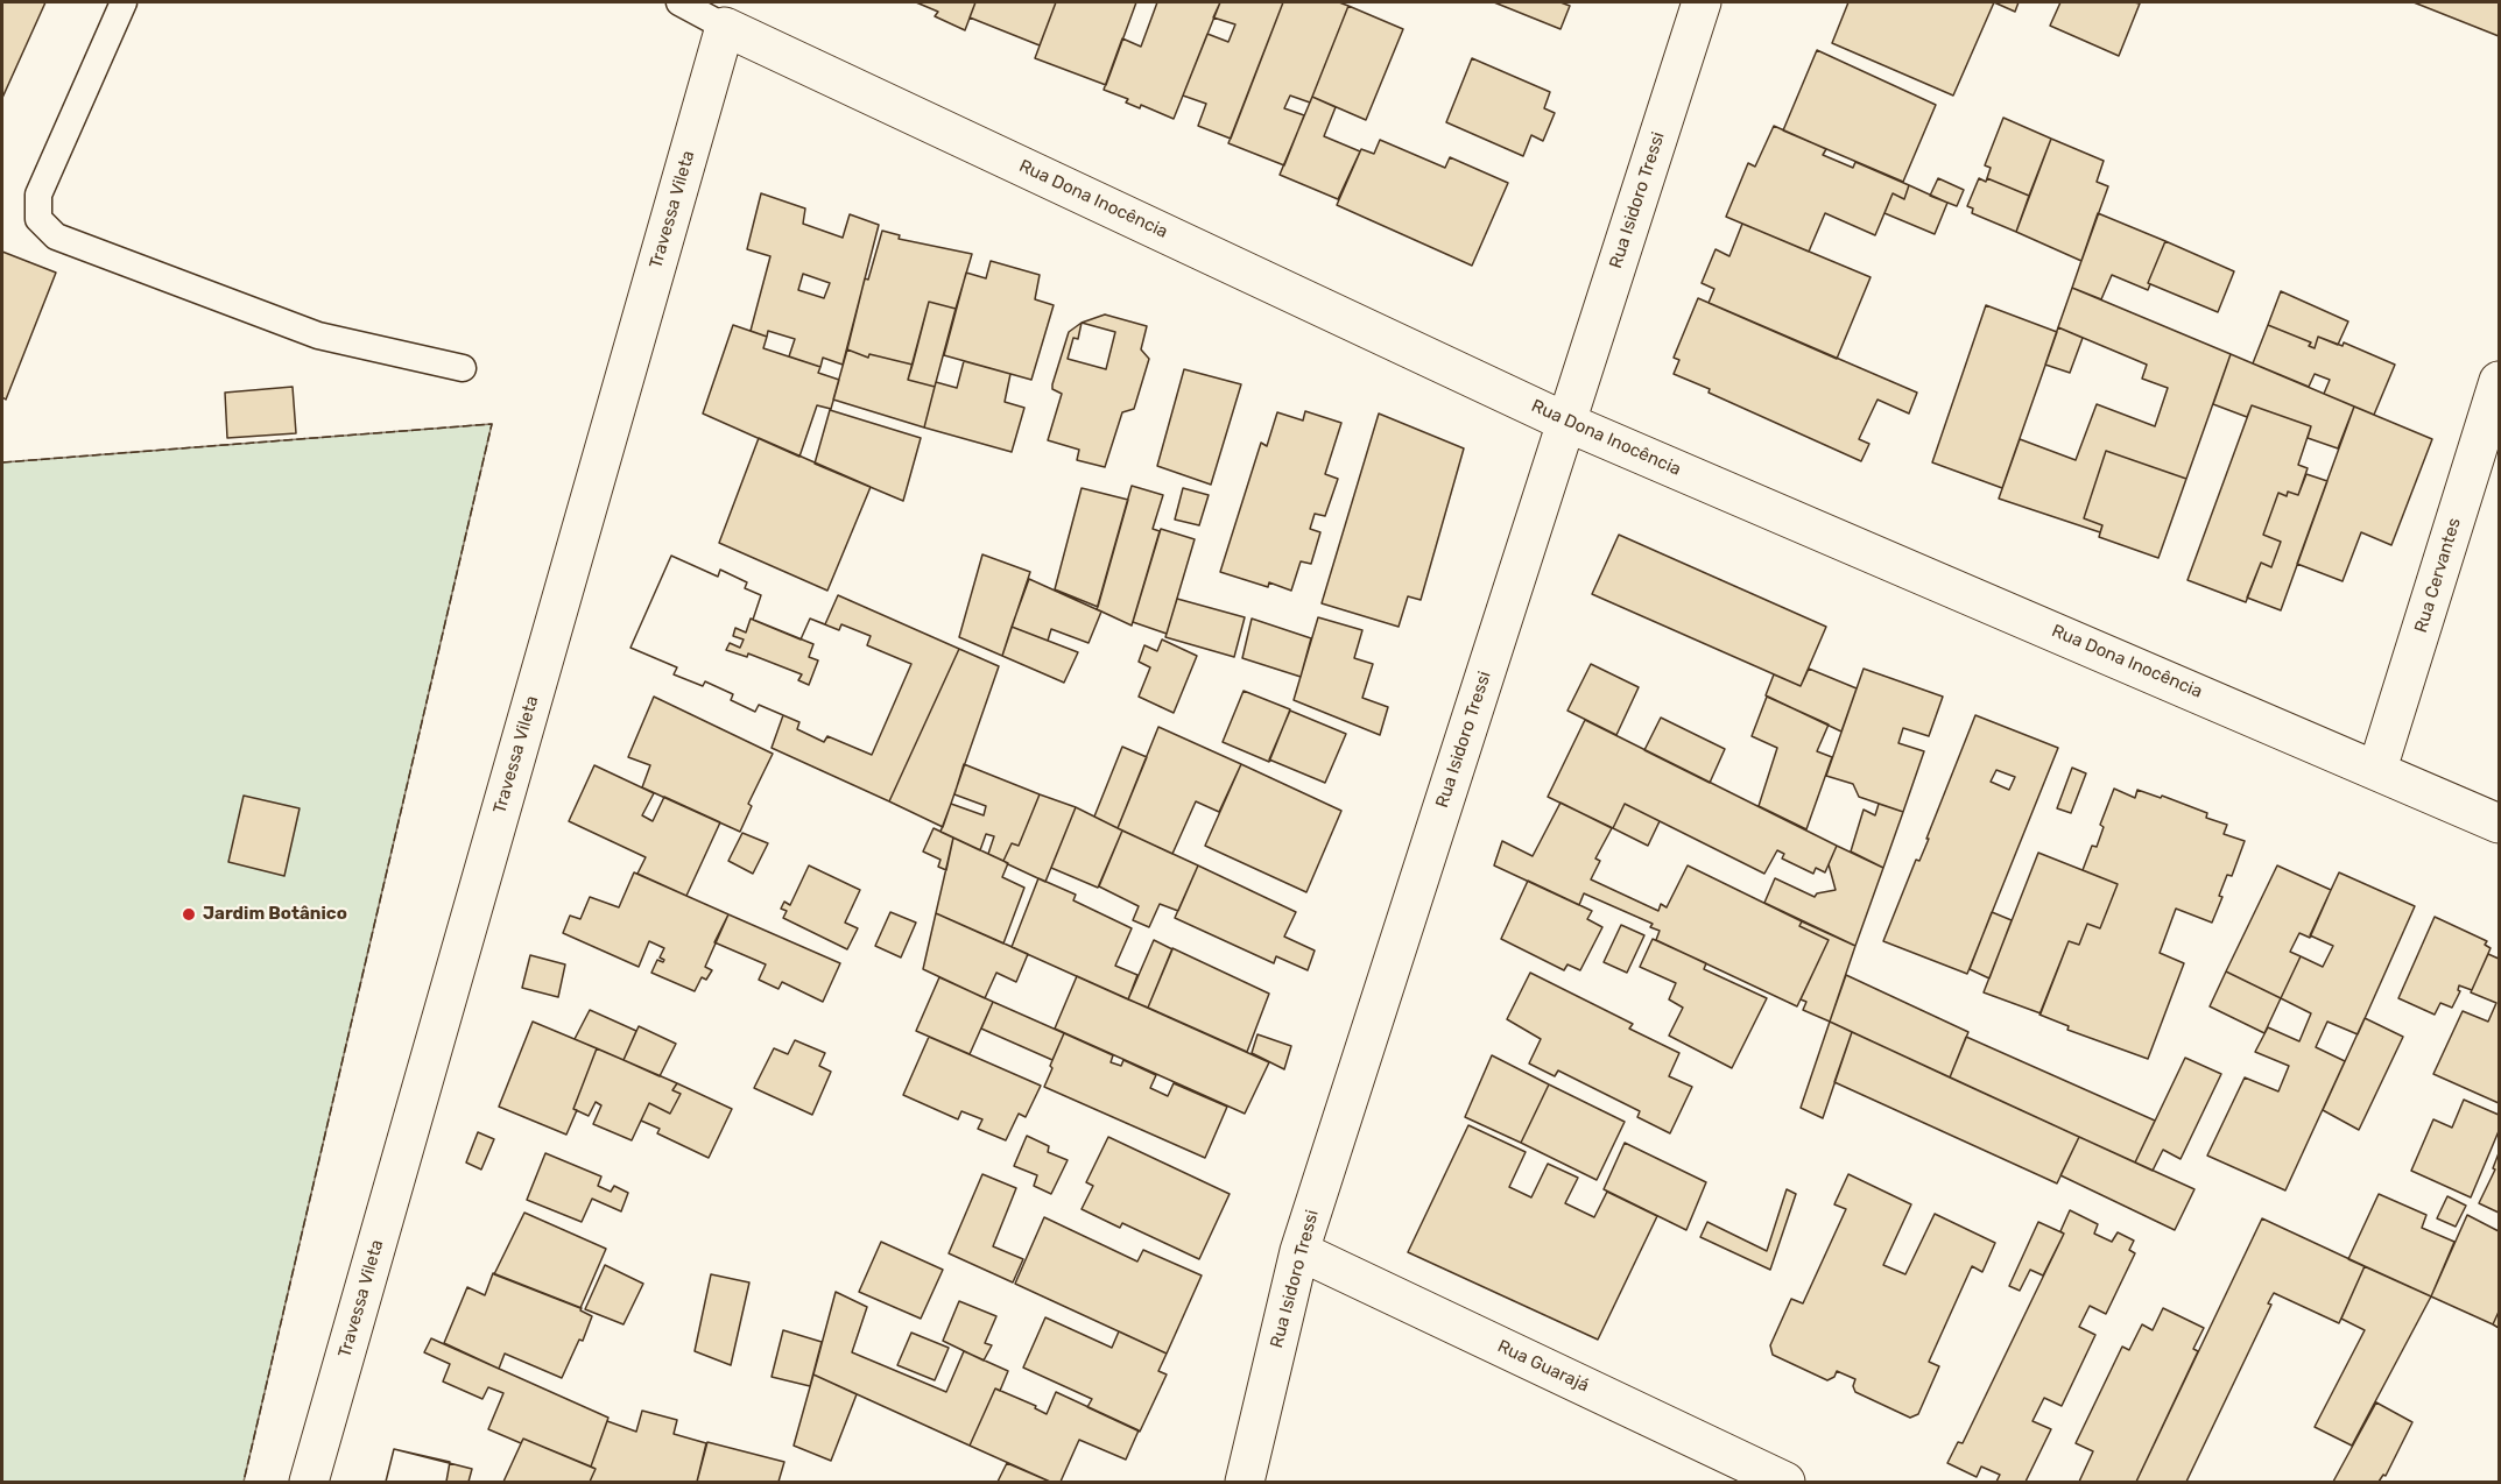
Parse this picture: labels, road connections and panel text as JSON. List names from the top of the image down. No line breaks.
{"streets":{"street":["Rua Dona Inocência","Rua Isidoro Tressi","Travessa Vileta","Rua Cervantes","Rua Guarajá"]},"crossings":[["Rua Dona Inocência","Rua Isidoro Tressi"],["Rua Dona Inocência","Travessa Vileta"],["Rua Dona Inocência","Rua Cervantes"],["Rua Isidoro Tressi","Rua Guarajá"]],"places":["Jardim Botânico"]}
